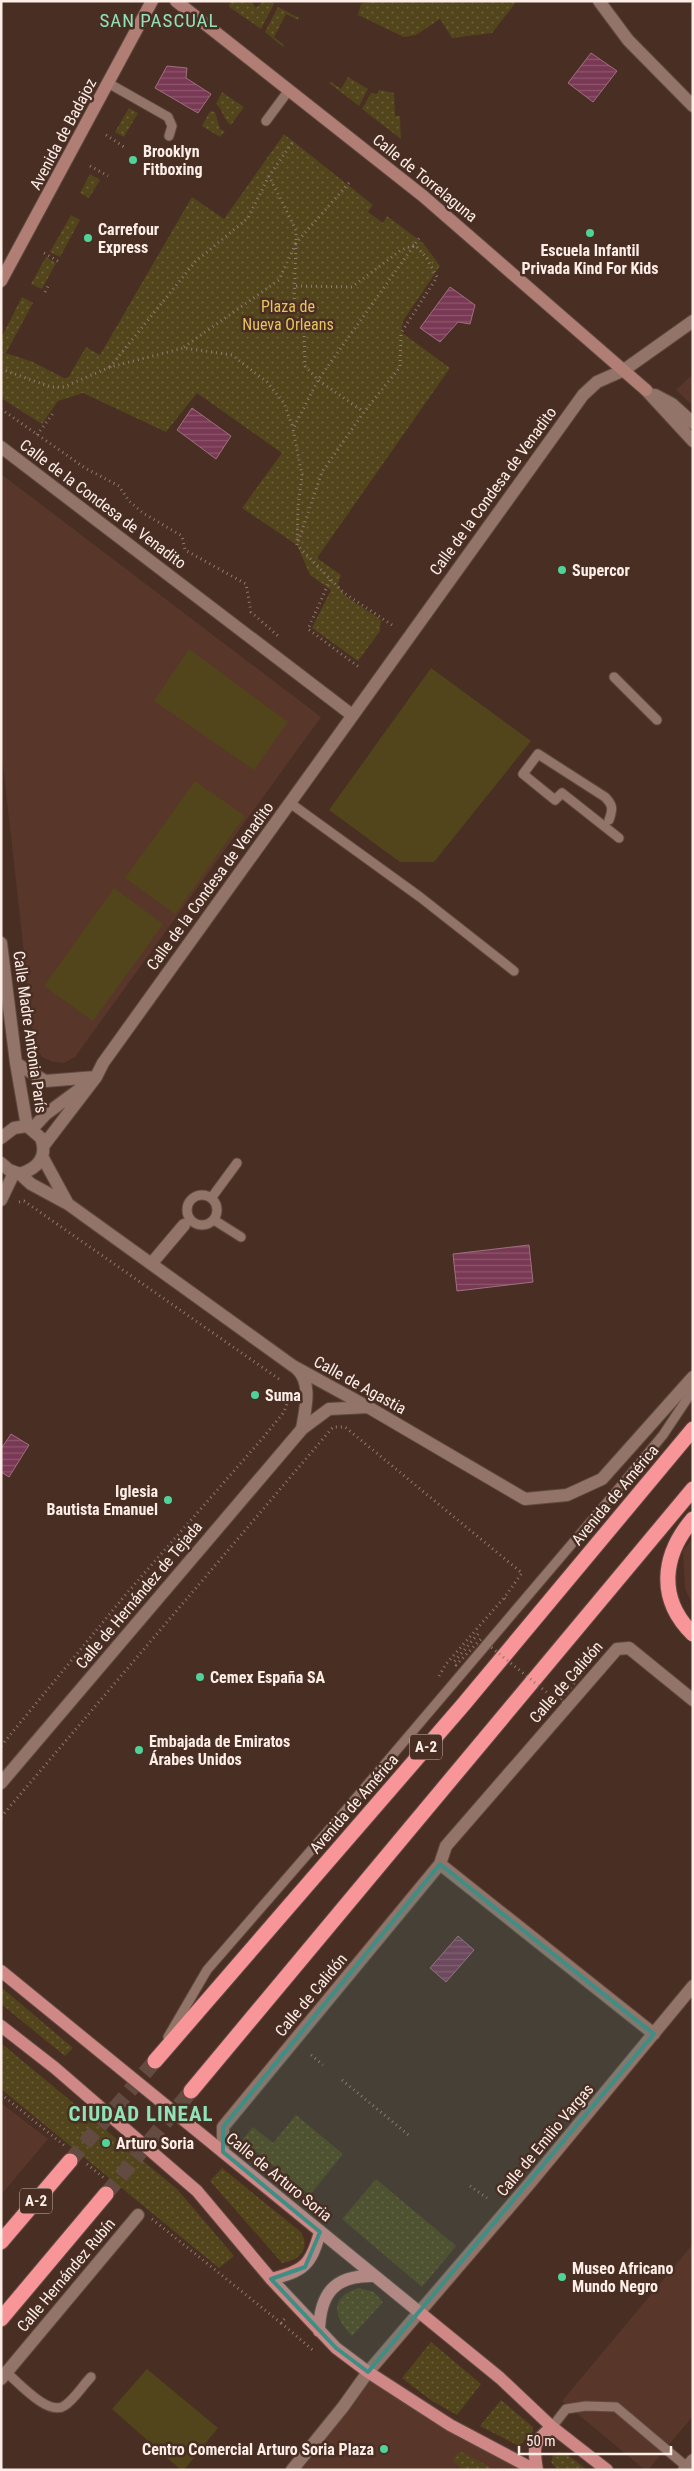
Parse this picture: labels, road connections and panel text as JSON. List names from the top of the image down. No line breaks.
{"streets":{"highway":["Avenida de América","A-2"],"main road":["Calle de Arturo Soria"],"street":["Avenida de Badajoz","Calle de Torrelaguna","Calle de la Condesa de Venadito","Calle Madre Antonia París","Calle de Agastia","Calle de Hernández de Tejada","Calle de Calidón","Calle de Emilio Vargas","Calle Hernández Rubín"]},"crossings":[["Calle de Torrelaguna","Calle de la Condesa de Venadito"],["Calle de la Condesa de Venadito","Calle Madre Antonia París"],["Calle de la Condesa de Venadito","Calle de Agastia"],["Calle Madre Antonia París","Calle de Agastia"],["Calle de Agastia","Avenida de América"],["Calle de Agastia","Calle de Hernández de Tejada"],["Calle de Calidón","Calle de Arturo Soria"],["Calle de Emilio Vargas","Calle de Arturo Soria"]],"districts":["SAN PASCUAL","CIUDAD LINEAL"],"parks":["Plaza de Nueva Orleans"],"places":["Brooklyn Fitboxing","Escuela Infantil Privada Kind For Kids","Carrefour Express","Supercor","Suma","Iglesia Bautista Emanuel","Cemex España SA","Embajada de Emiratos Árabes Unidos","Arturo Soria","Museo Africano Mundo Negro","Centro Comercial Arturo Soria Plaza"],"scale_bar":"50 m"}
